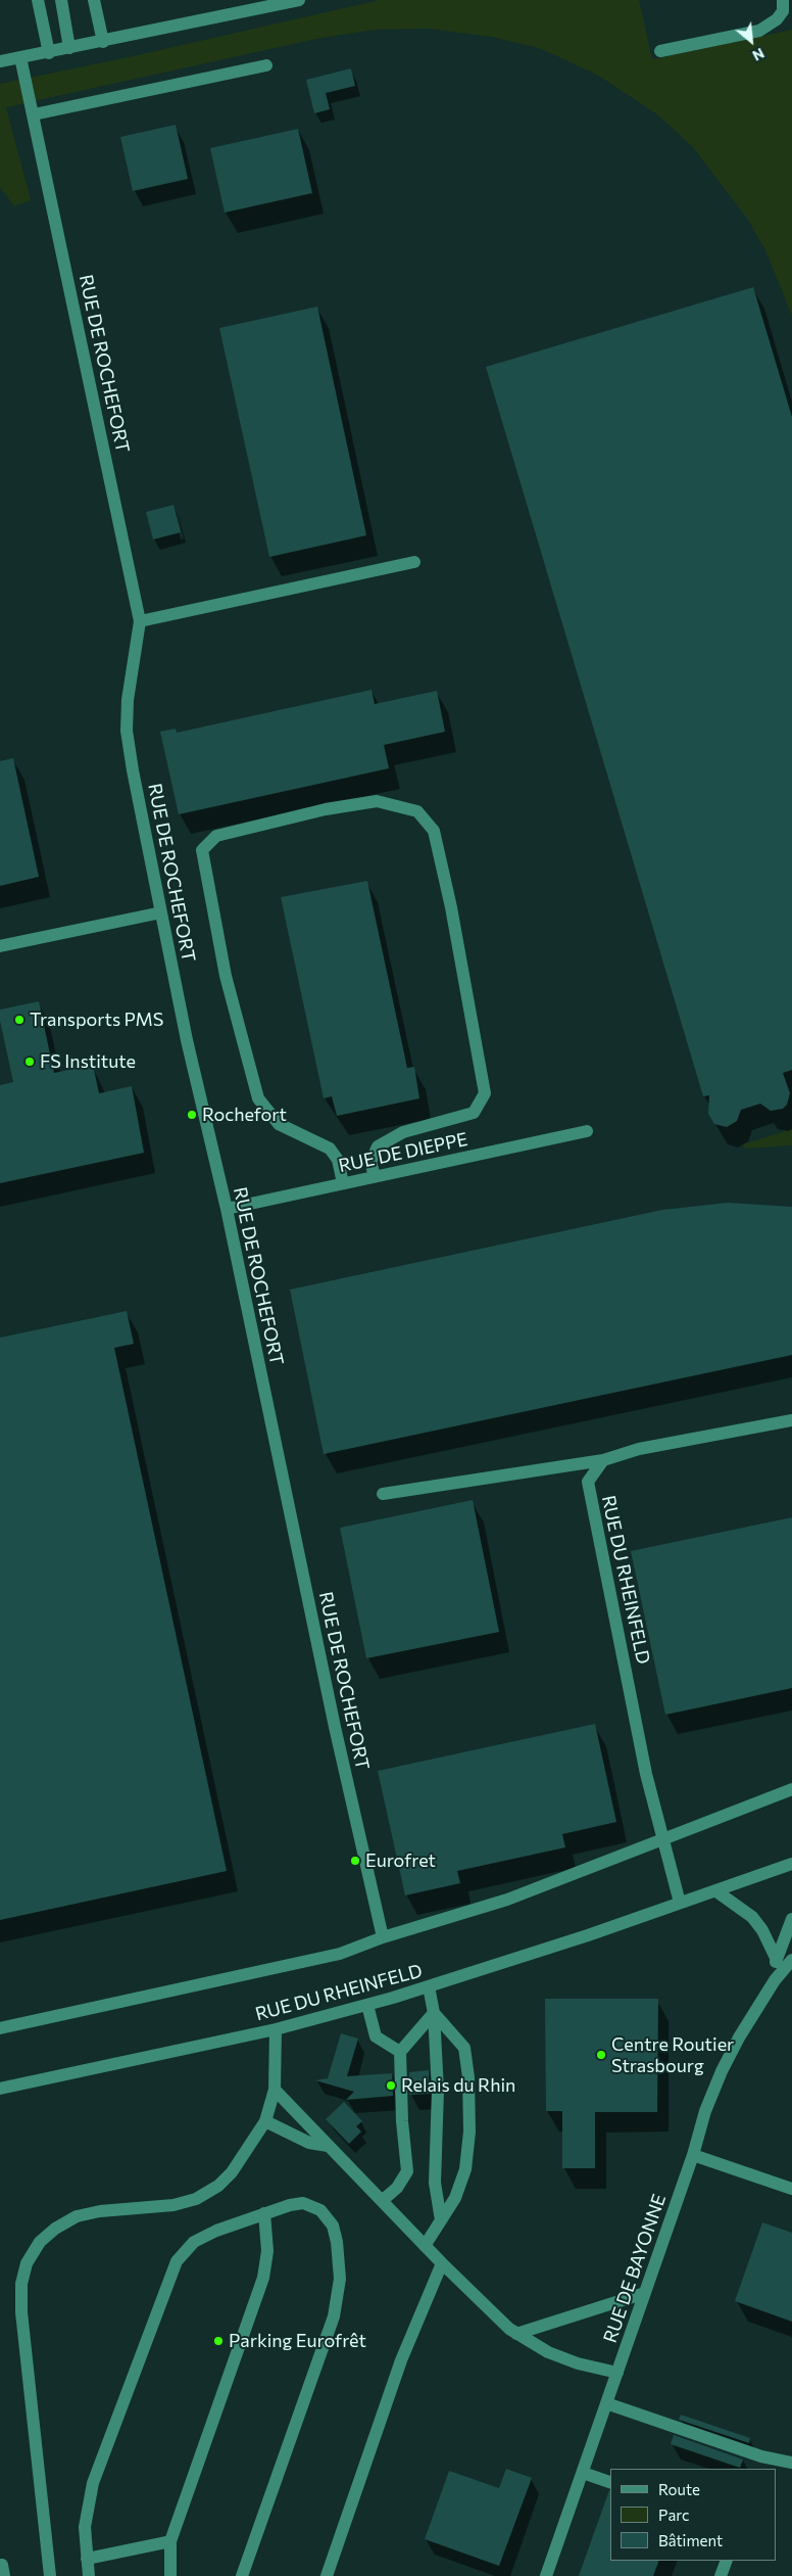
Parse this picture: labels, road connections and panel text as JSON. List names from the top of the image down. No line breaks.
{"streets":{"street":["RUE DE ROCHEFORT","RUE DE DIEPPE","RUE DU RHEINFELD","RUE DE BAYONNE"]},"crossings":[["RUE DE ROCHEFORT","RUE DE DIEPPE"],["RUE DE ROCHEFORT","RUE DU RHEINFELD"],["RUE DU RHEINFELD","RUE DE BAYONNE"]],"places":["Transports PMS","FS Institute","Rochefort","Eurofret","Centre Routier Strasbourg","Relais du Rhin","Parking Eurofrêt"],"legend":["Route","Parc","Bâtiment"],"north":"bottom right"}
